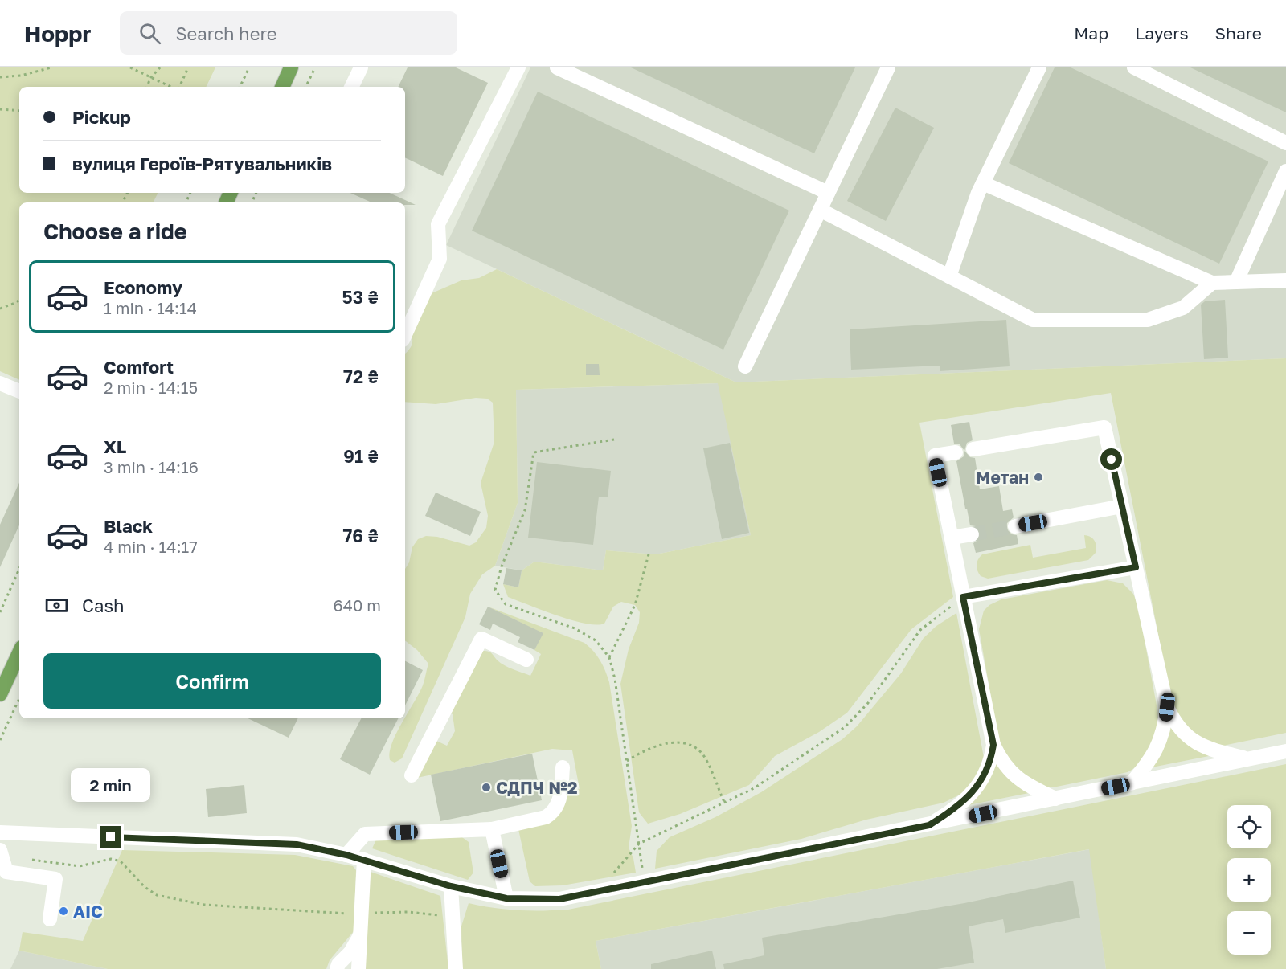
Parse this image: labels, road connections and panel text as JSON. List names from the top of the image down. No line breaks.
{"places":["Метан","СДПЧ №2","АІС"],"page":{"header":"Hoppr","search":"Search here","nav":["Map","Layers","Share"],"banner":["Pickup","вулиця Героїв-Рятувальників"],"heading":"Choose a ride","list":[{"name":"Economy","note":"1 min · 14:14","value":"53 ₴"},{"name":"Comfort","note":"2 min · 14:15","value":"72 ₴"},{"name":"XL","note":"3 min · 14:16","value":"91 ₴"},{"name":"Black","note":"4 min · 14:17","value":"76 ₴"}],"pay":["Cash","640 m"],"buttons":"Confirm","bubble":"2 min","map_buttons":["+","−"]}}
